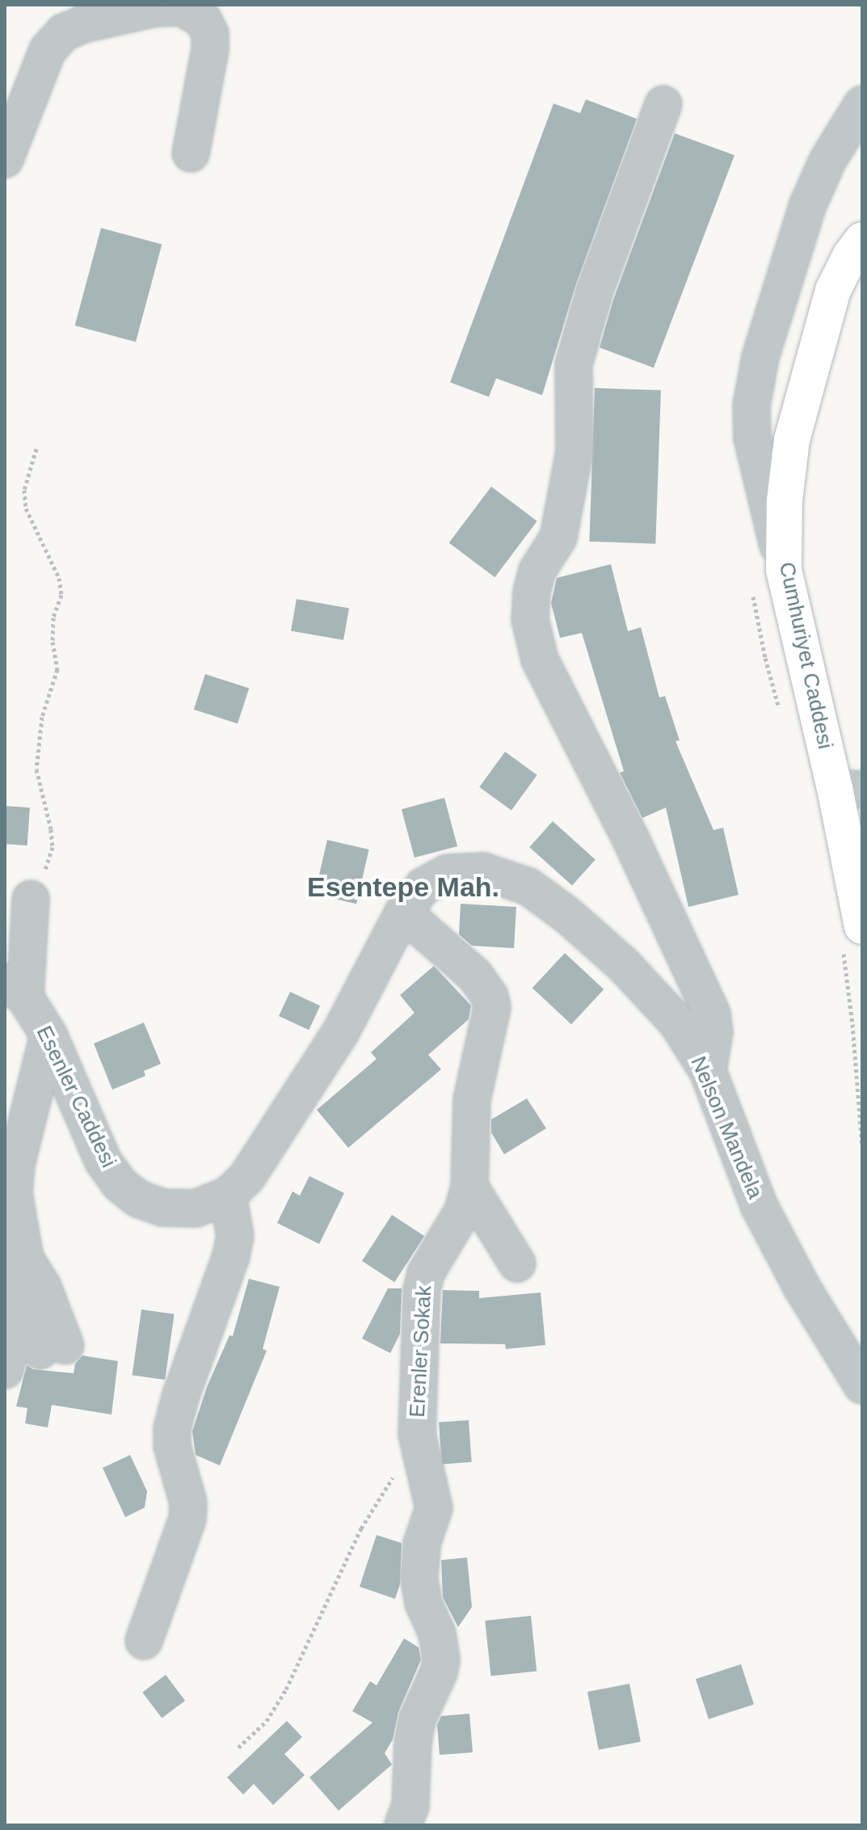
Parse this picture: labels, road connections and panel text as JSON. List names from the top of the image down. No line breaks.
{"streets":{"main road":["Cumhuriyet Caddesi"],"street":["Esenler Caddesi","Nelson Mandela","Erenler Sokak"]},"crossings":[["Esenler Caddesi","Nelson Mandela"],["Nelson Mandela","Erenler Sokak"]],"districts":["Esentepe Mah."]}
